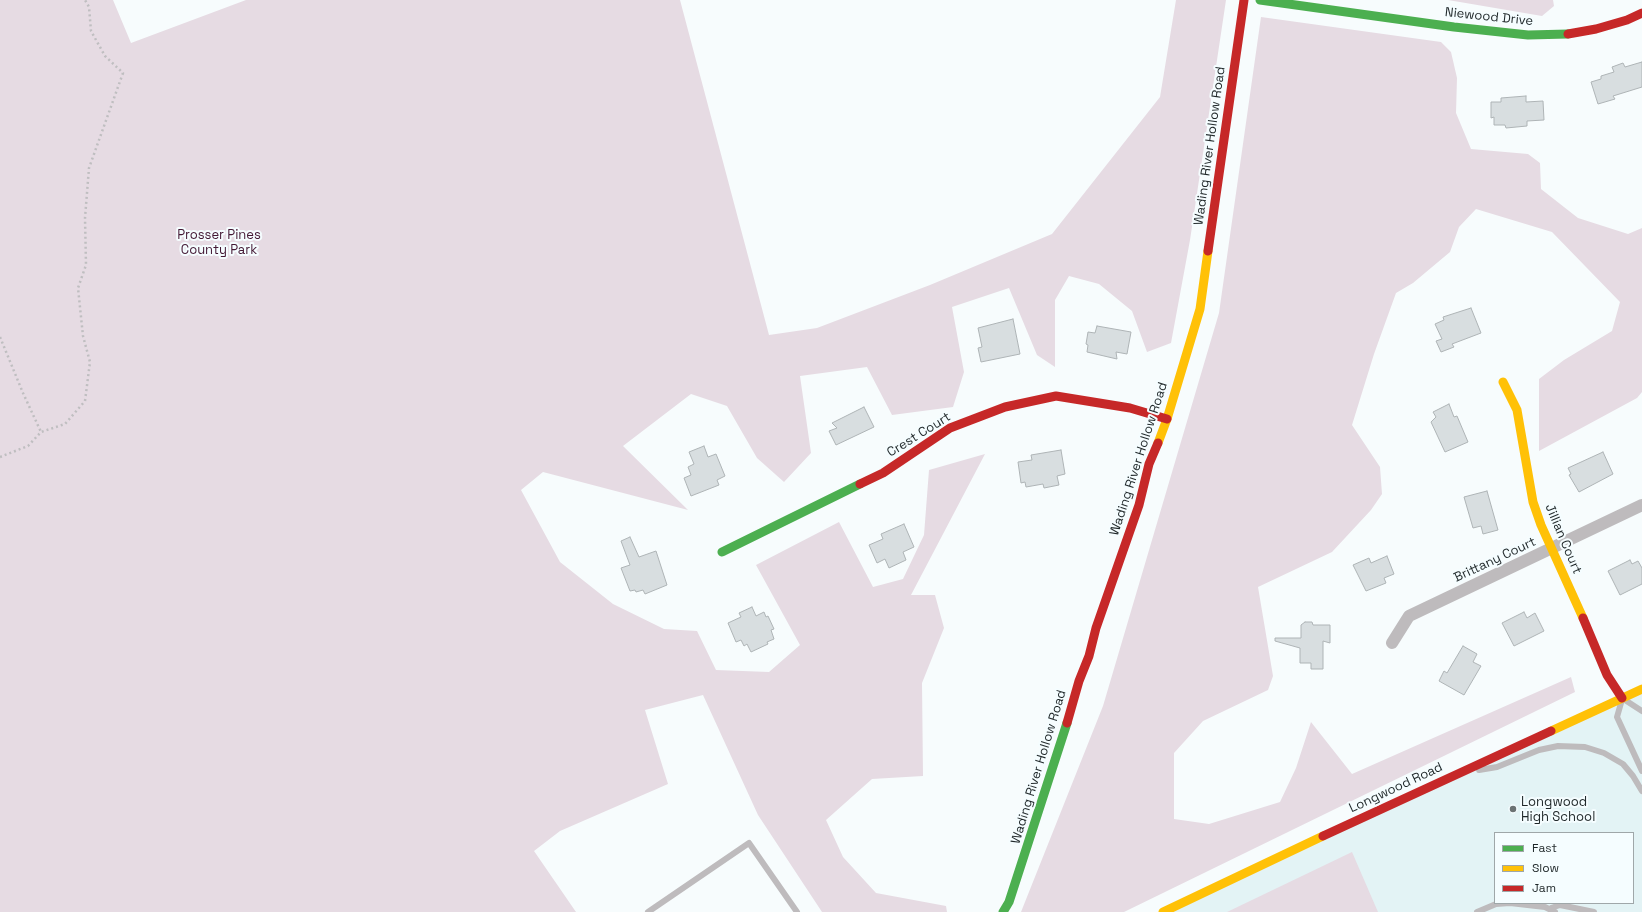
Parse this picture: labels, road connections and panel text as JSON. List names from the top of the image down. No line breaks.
{"streets":{"street":["Niewood Drive","Wading River Hollow Road","Crest Court","Jillian Court","Brittany Court","Longwood Road"]},"crossings":[["Wading River Hollow Road","Crest Court"],["Jillian Court","Brittany Court"],["Jillian Court","Longwood Road"]],"parks":["Prosser Pines County Park"],"places":["Longwood High School"],"legend":["Fast","Slow","Jam"]}
